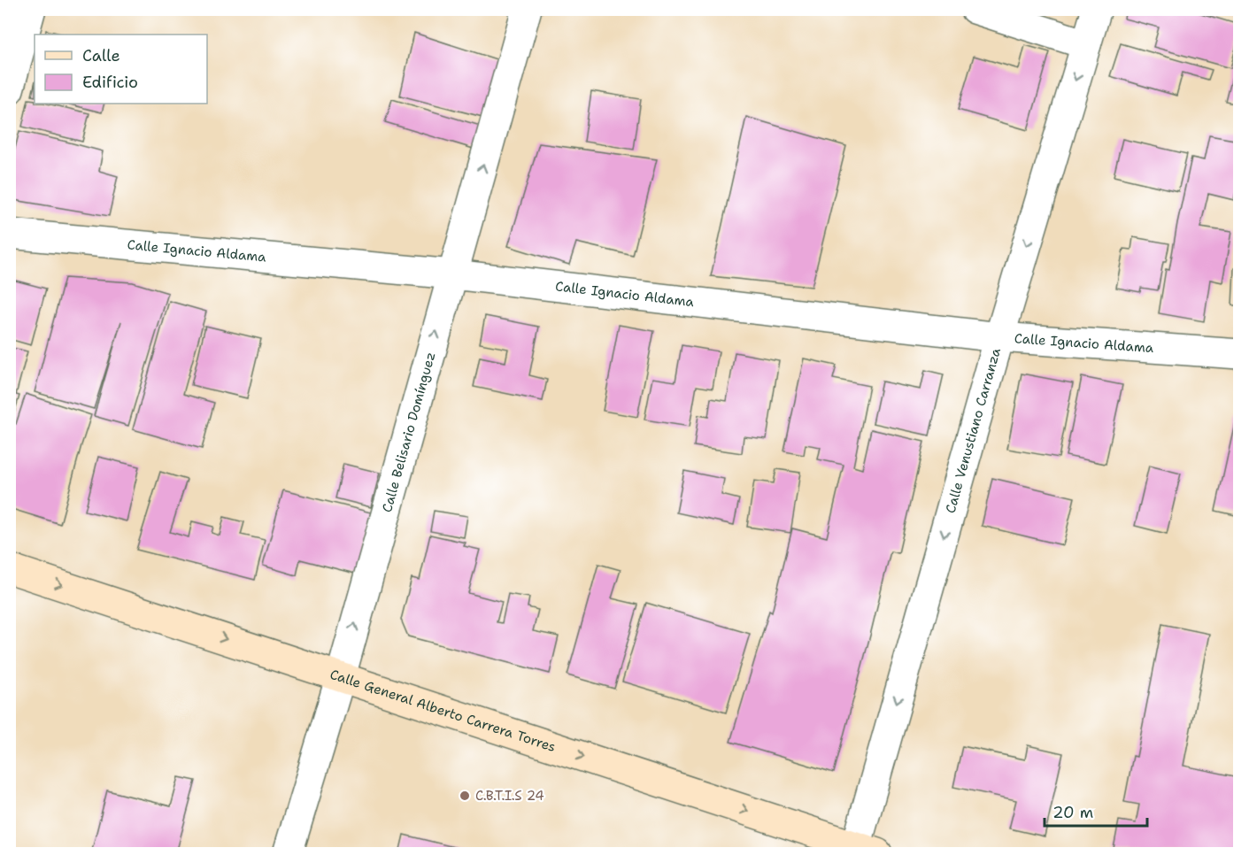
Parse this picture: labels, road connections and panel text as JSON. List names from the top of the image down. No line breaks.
{"streets":{"main road":["Calle General Alberto Carrera Torres"],"street":["Calle Ignacio Aldama","Calle Venustiano Carranza","Calle Belisario Domínguez"]},"crossings":[["Calle Ignacio Aldama","Calle Venustiano Carranza"],["Calle Ignacio Aldama","Calle Belisario Domínguez"],["Calle Venustiano Carranza","Calle General Alberto Carrera Torres"],["Calle Belisario Domínguez","Calle General Alberto Carrera Torres"]],"one_way":["Calle Venustiano Carranza","Calle Belisario Domínguez","Calle General Alberto Carrera Torres"],"places":["C.B.T.I.S 24"],"legend":["Calle","Edificio"],"scale_bar":"20 m"}
